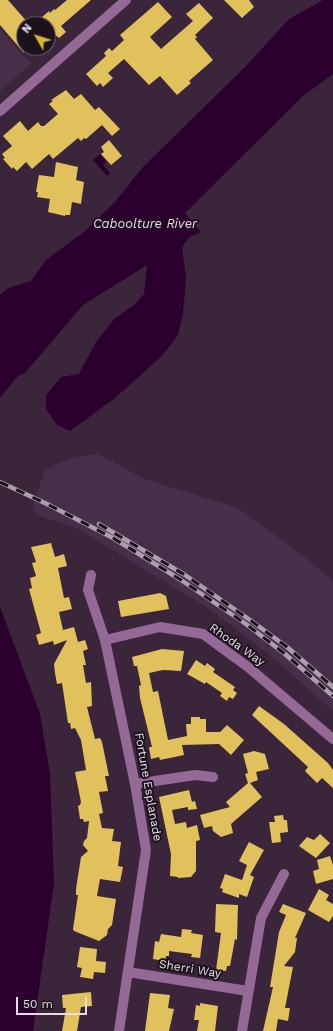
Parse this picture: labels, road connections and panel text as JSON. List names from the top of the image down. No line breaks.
{"streets":{"street":["Rhoda Way","Fortune Esplanade","Sherri Way"]},"crossings":[["Rhoda Way","Fortune Esplanade"],["Fortune Esplanade","Sherri Way"]],"water":["Caboolture River"],"scale_bar":"50 m","north":"top left"}
